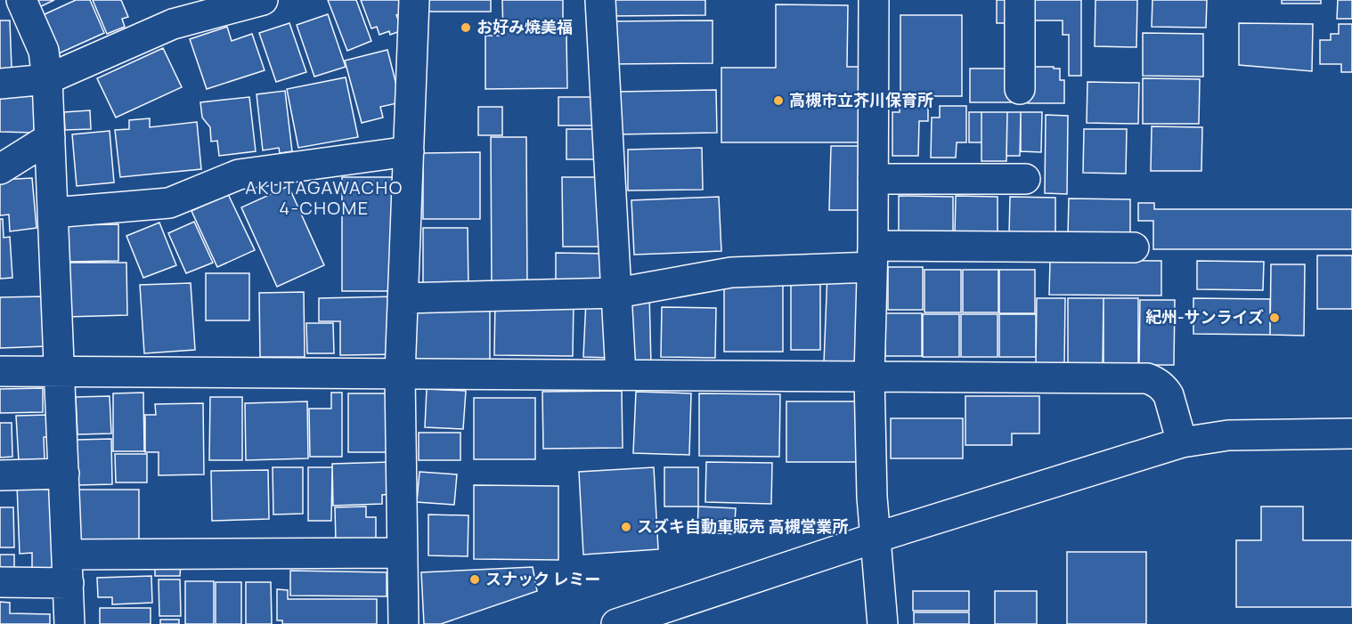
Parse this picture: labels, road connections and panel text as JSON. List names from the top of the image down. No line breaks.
{"districts":["AKUTAGAWACHO 4-CHOME"],"places":["お好み焼美福","高槻市立芥川保育所","紀州-サンライズ","スズキ自動車販売 高槻営業所","スナック レミー"]}
